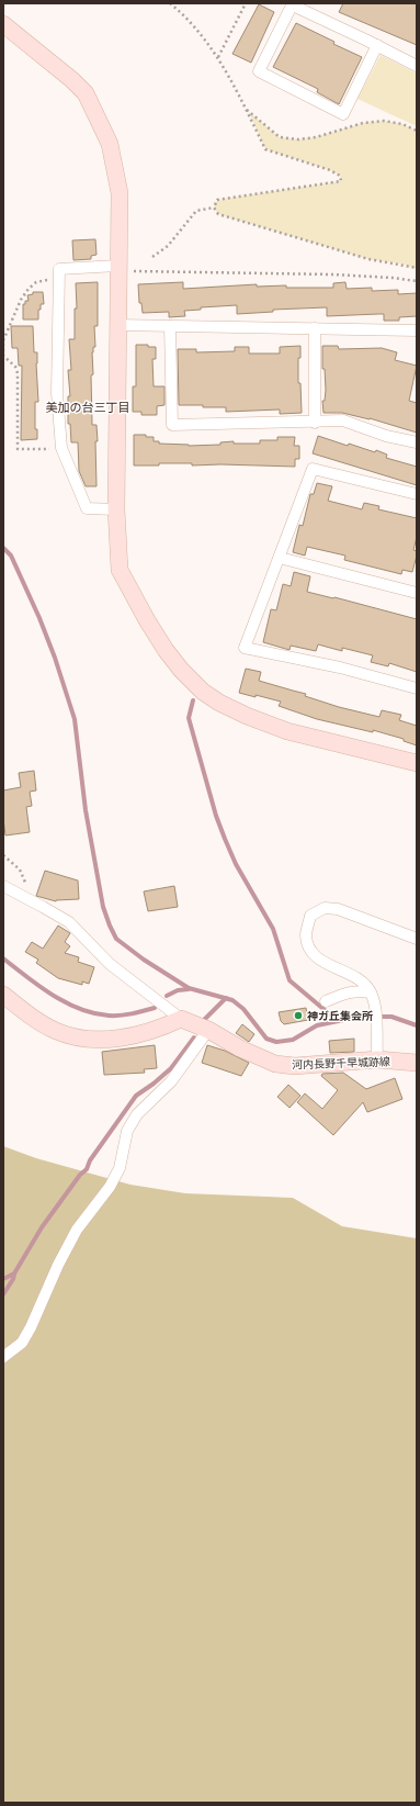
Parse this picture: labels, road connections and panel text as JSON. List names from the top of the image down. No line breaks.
{"streets":{"street":["河内長野千早城跡線"]},"districts":["美加の台三丁目"],"places":["神ガ丘集会所"]}
